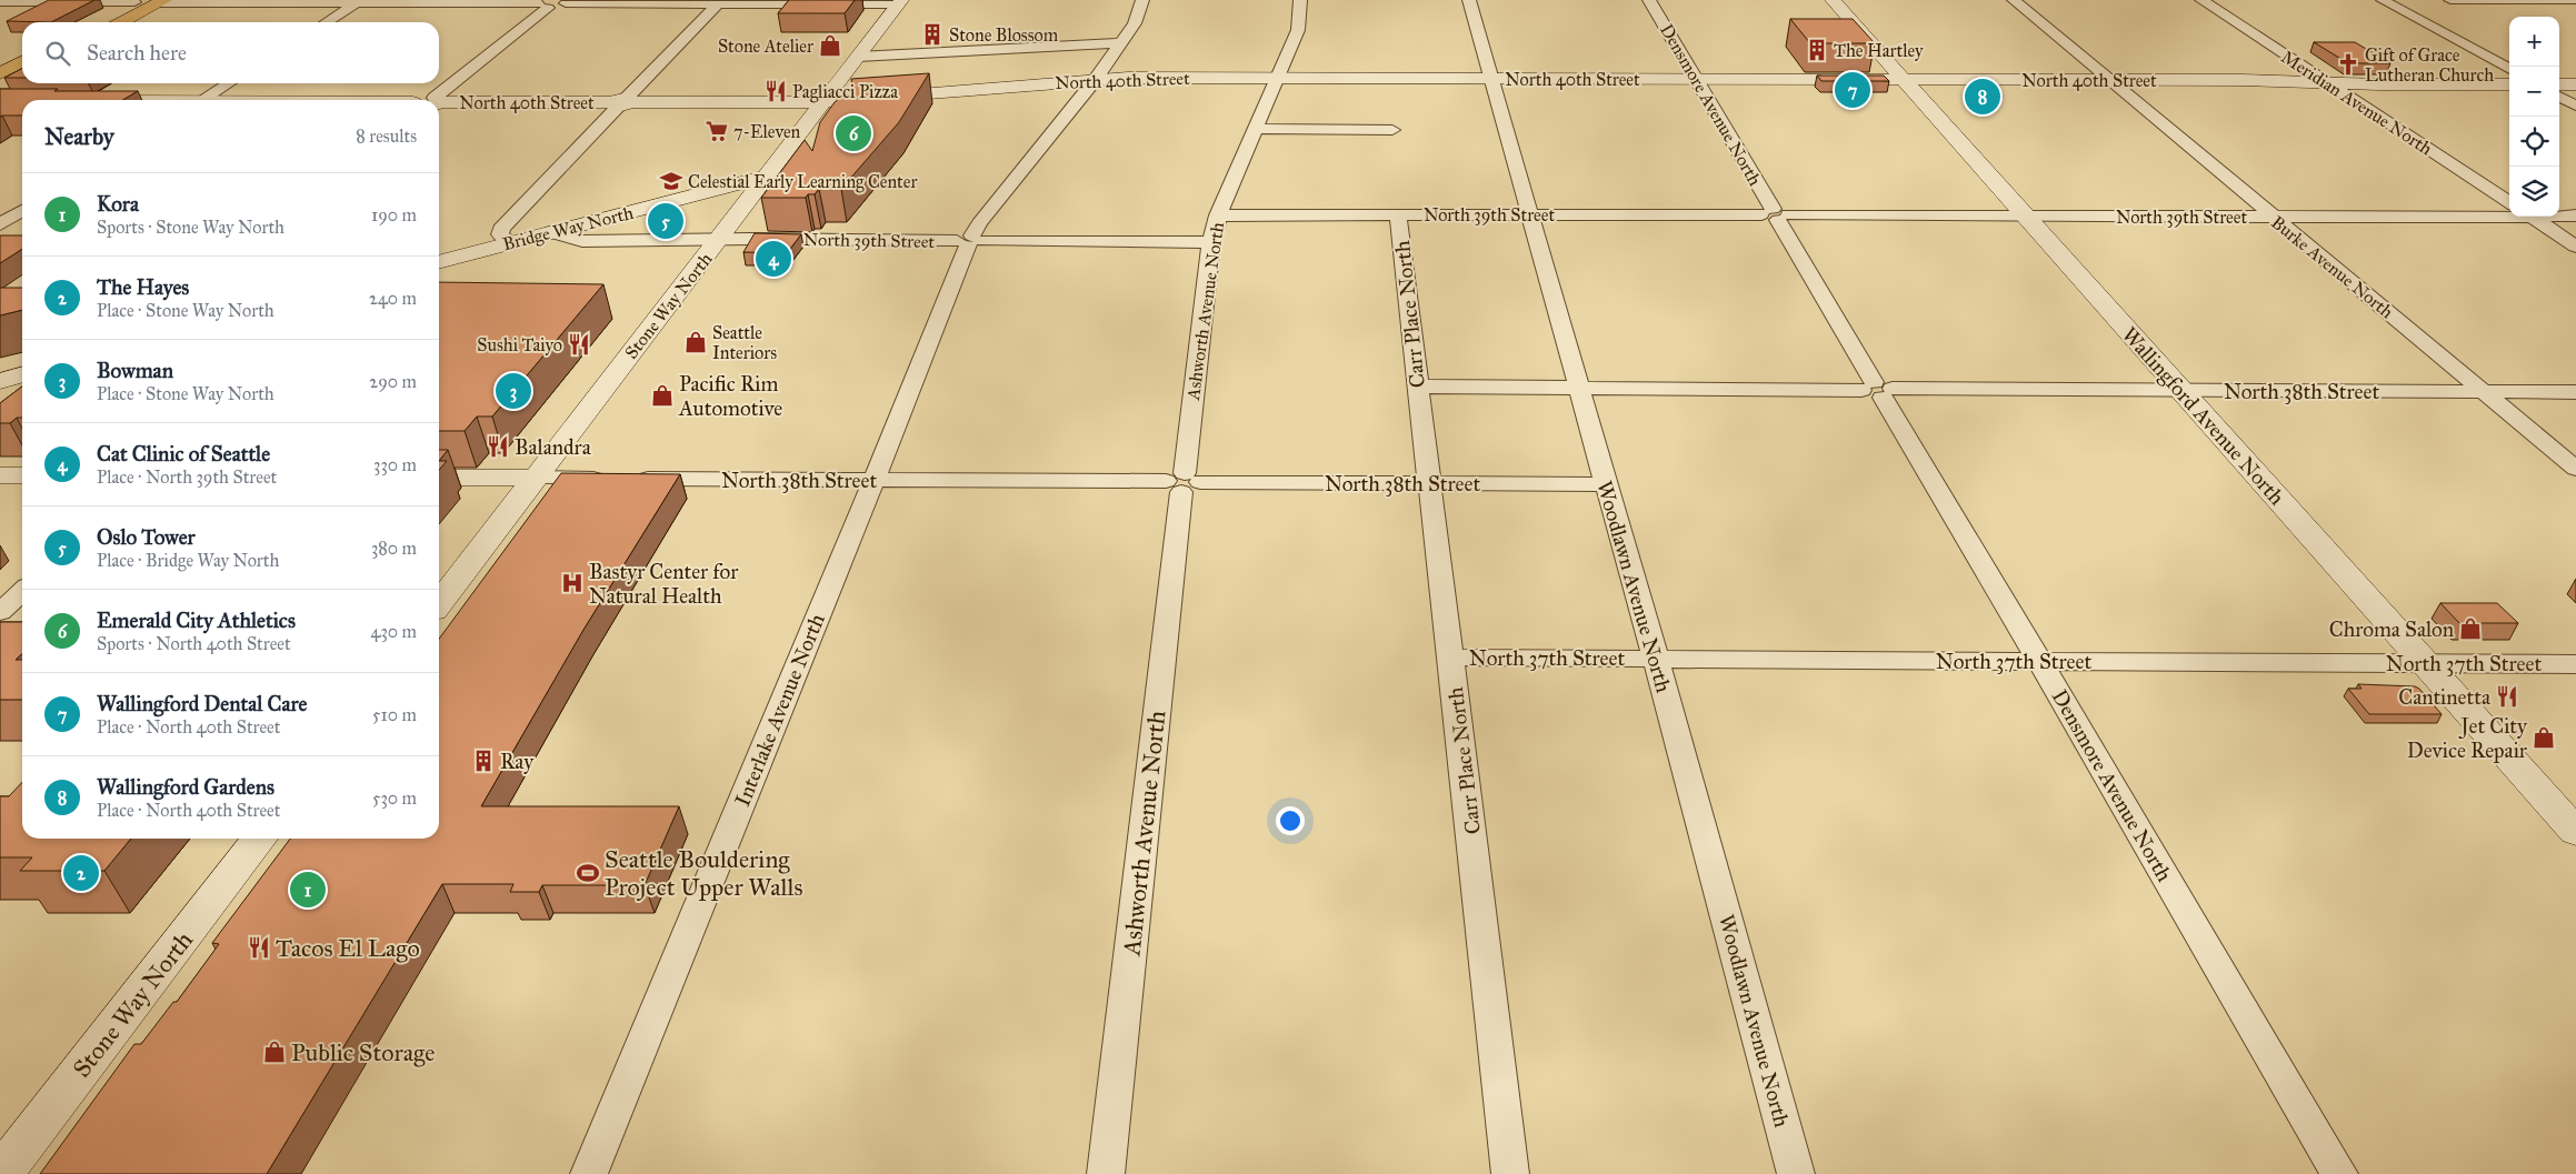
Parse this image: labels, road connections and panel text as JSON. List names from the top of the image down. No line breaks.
{"streets":{"street":["North 40th Street","Meridian Avenue North","Densmore Avenue North","North 39th Street","Bridge Way North","Burke Avenue North","Stone Way North","Ashworth Avenue North","Carr Place North","North 38th Street","Wallingford Avenue North","Woodlawn Avenue North","North 37th Street","Interlake Avenue North"]},"crossings":[["North 40th Street","Meridian Avenue North"],["North 40th Street","Densmore Avenue North"],["North 40th Street","Burke Avenue North"],["North 40th Street","Stone Way North"],["North 40th Street","Ashworth Avenue North"],["North 40th Street","Wallingford Avenue North"],["North 40th Street","Woodlawn Avenue North"],["North 40th Street","Interlake Avenue North"],["Densmore Avenue North","North 39th Street"],["Densmore Avenue North","North 38th Street"],["Densmore Avenue North","North 37th Street"],["North 39th Street","Bridge Way North"],["North 39th Street","Burke Avenue North"],["North 39th Street","Stone Way North"],["North 39th Street","Ashworth Avenue North"],["North 39th Street","Carr Place North"],["North 39th Street","Wallingford Avenue North"],["North 39th Street","Woodlawn Avenue North"],["North 39th Street","Interlake Avenue North"],["Bridge Way North","Stone Way North"],["Burke Avenue North","North 38th Street"],["Stone Way North","North 38th Street"],["Ashworth Avenue North","North 38th Street"],["Carr Place North","North 38th Street"],["Carr Place North","North 37th Street"],["North 38th Street","Wallingford Avenue North"],["North 38th Street","Woodlawn Avenue North"],["North 38th Street","Interlake Avenue North"],["Wallingford Avenue North","North 37th Street"],["Woodlawn Avenue North","North 37th Street"]],"places":{"building":["Stone Blossom","The Hartley","Ray"],"shop":["Stone Atelier","Seattle Interiors","Pacific Rim Automotive","Chroma Salon","Jet City Device Repair","Public Storage"],"church":["Gift of Grace Lutheran Church"],"restaurant":["Pagliacci Pizza","Sushi Taiyo","Balandra","Cantinetta","Tacos El Lago"],"supermarket":["7-Eleven"],"school or university":["Celestial Early Learning Center"],"hospital":["Bastyr Center for Natural Health"],"sports":["Seattle Bouldering Project Upper Walls"]},"page":{"map_buttons":["+","−"],"search":"Search here","pins":["7","8","6","5","4","3","2","1"],"heading":["Nearby","8 results"],"list":[{"mark":"1","name":"Kora","note":"Sports · Stone Way North","value":"190 m"},{"mark":"2","name":"The Hayes","note":"Place · Stone Way North","value":"240 m"},{"mark":"3","name":"Bowman","note":"Place · Stone Way North","value":"290 m"},{"mark":"4","name":"Cat Clinic of Seattle","note":"Place · North 39th Street","value":"330 m"},{"mark":"5","name":"Oslo Tower","note":"Place · Bridge Way North","value":"380 m"},{"mark":"6","name":"Emerald City Athletics","note":"Sports · North 40th Street","value":"430 m"},{"mark":"7","name":"Wallingford Dental Care","note":"Place · North 40th Street","value":"510 m"},{"mark":"8","name":"Wallingford Gardens","note":"Place · North 40th Street","value":"530 m"}]}}
